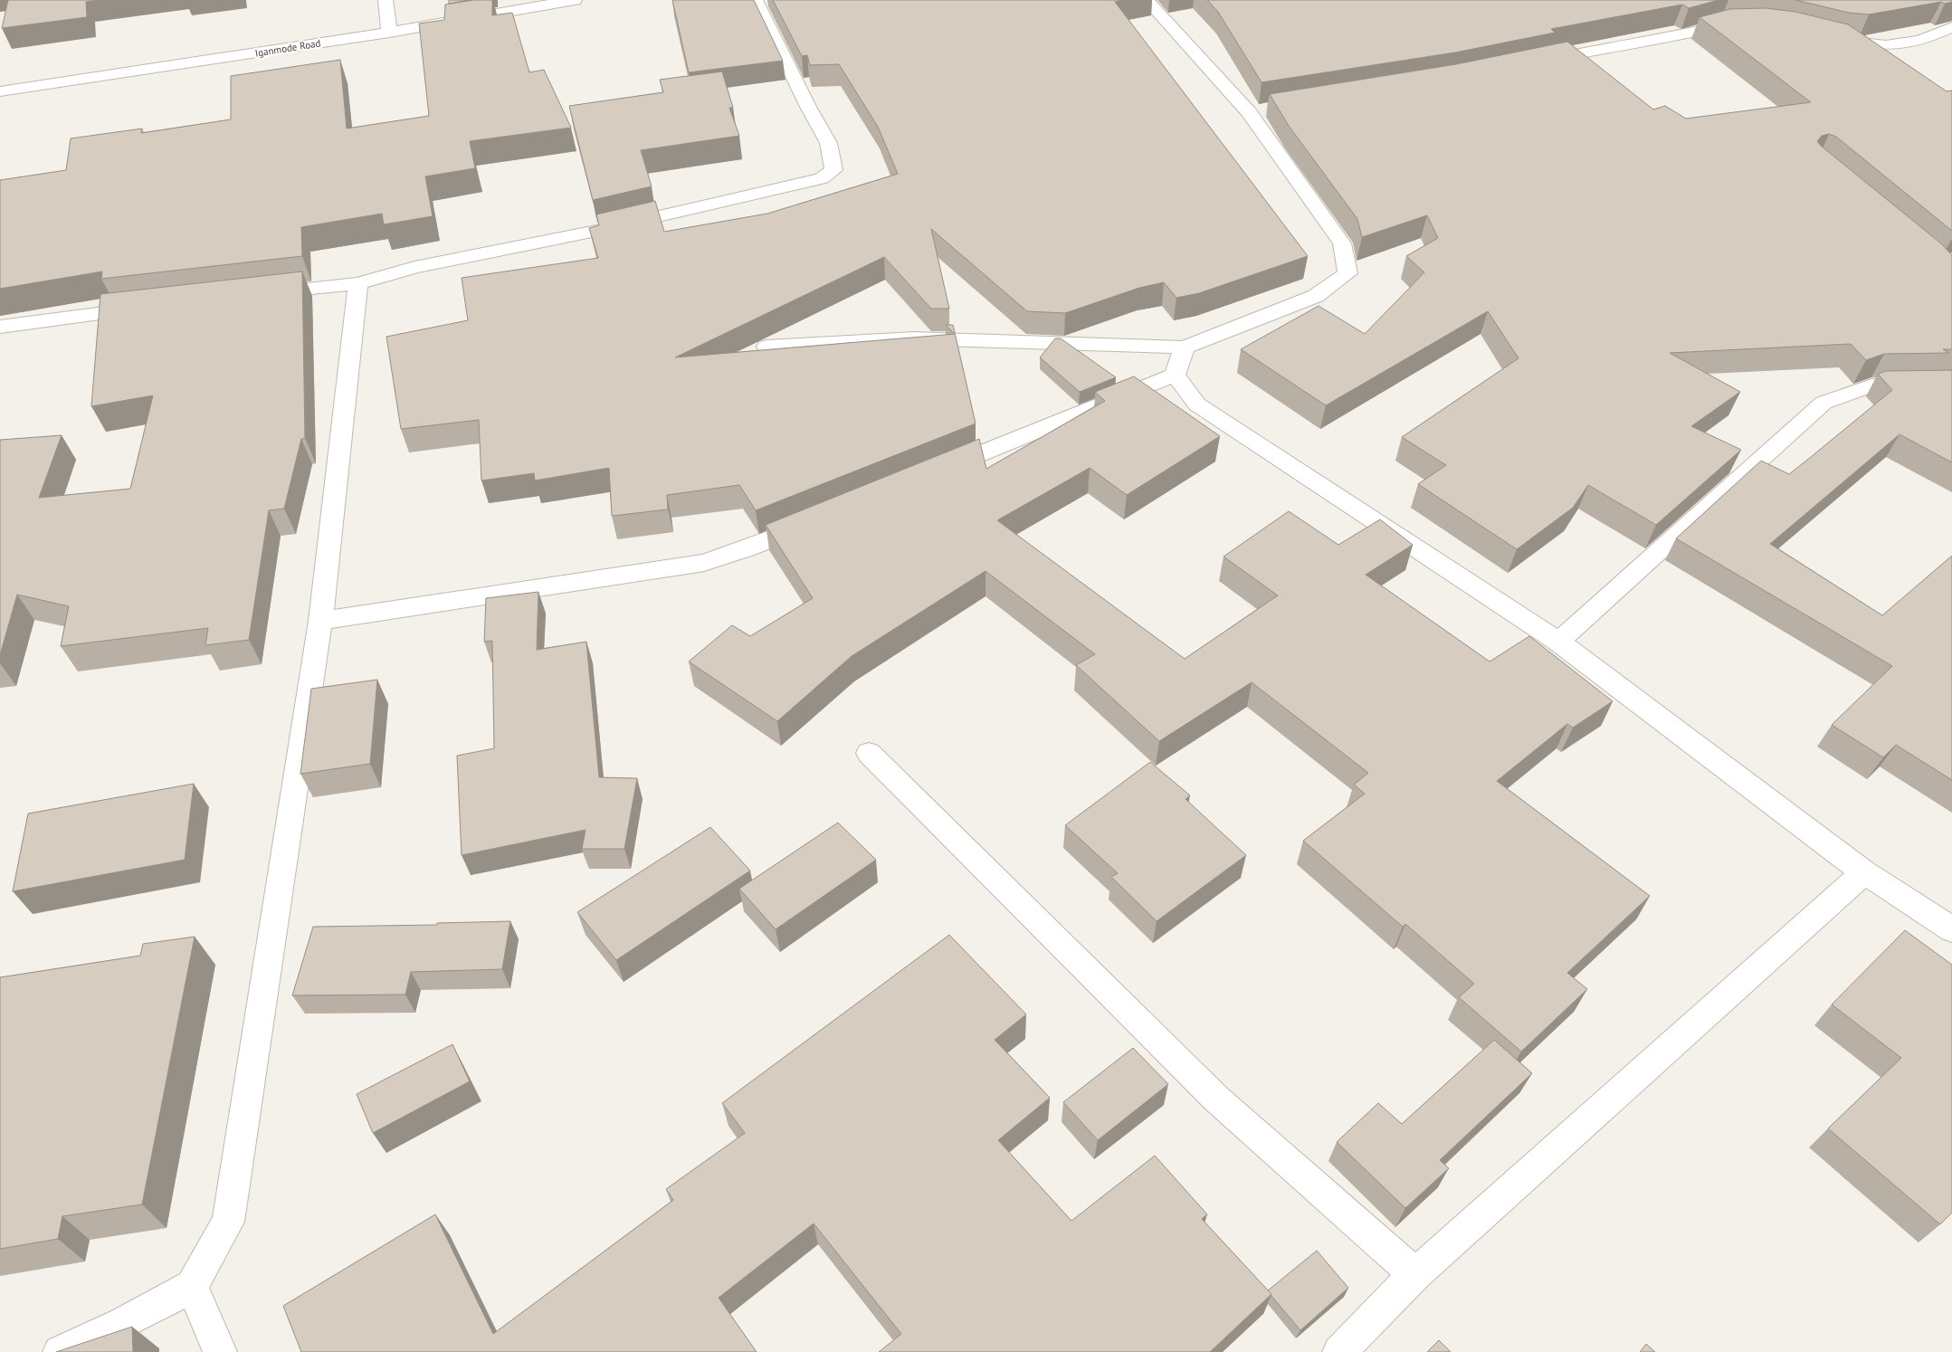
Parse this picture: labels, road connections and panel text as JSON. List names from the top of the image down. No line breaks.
{"streets":{"street":["Iganmode Road"]}}
